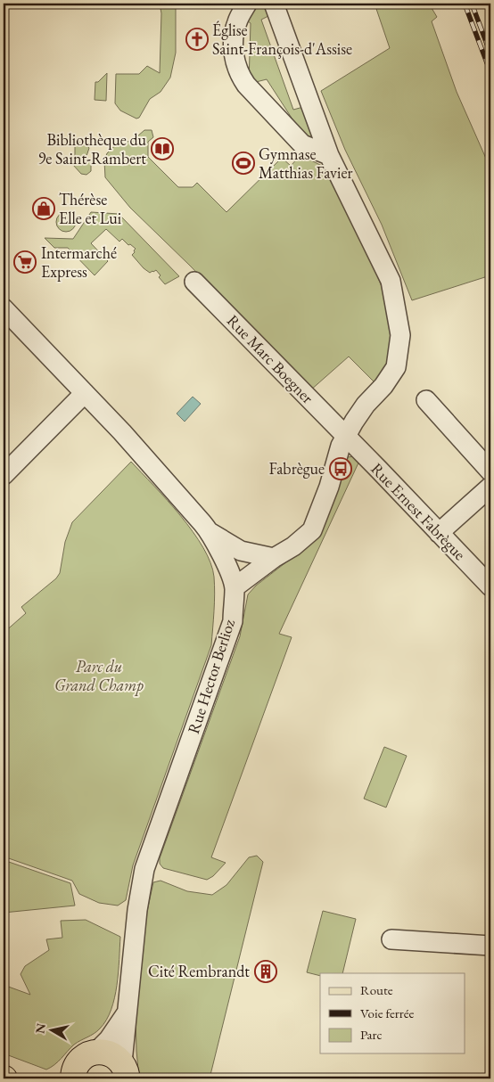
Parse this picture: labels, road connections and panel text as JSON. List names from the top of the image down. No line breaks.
{"streets":{"street":["Rue Marc Boegner","Rue Ernest Fabrègue","Rue Hector Berlioz"]},"crossings":[["Rue Marc Boegner","Rue Ernest Fabrègue"]],"parks":["Parc du Grand Champ"],"places":{"church":["Église Saint-François-d'Assise"],"library":["Bibliothèque du 9e Saint-Rambert"],"sports":["Gymnase Matthias Favier"],"shop":["Thérèse Elle et Lui"],"supermarket":["Intermarché Express"],"bus stop":["Fabrègue"],"building":["Cité Rembrandt"]},"legend":["Route","Voie ferrée","Parc"],"north":"left"}
